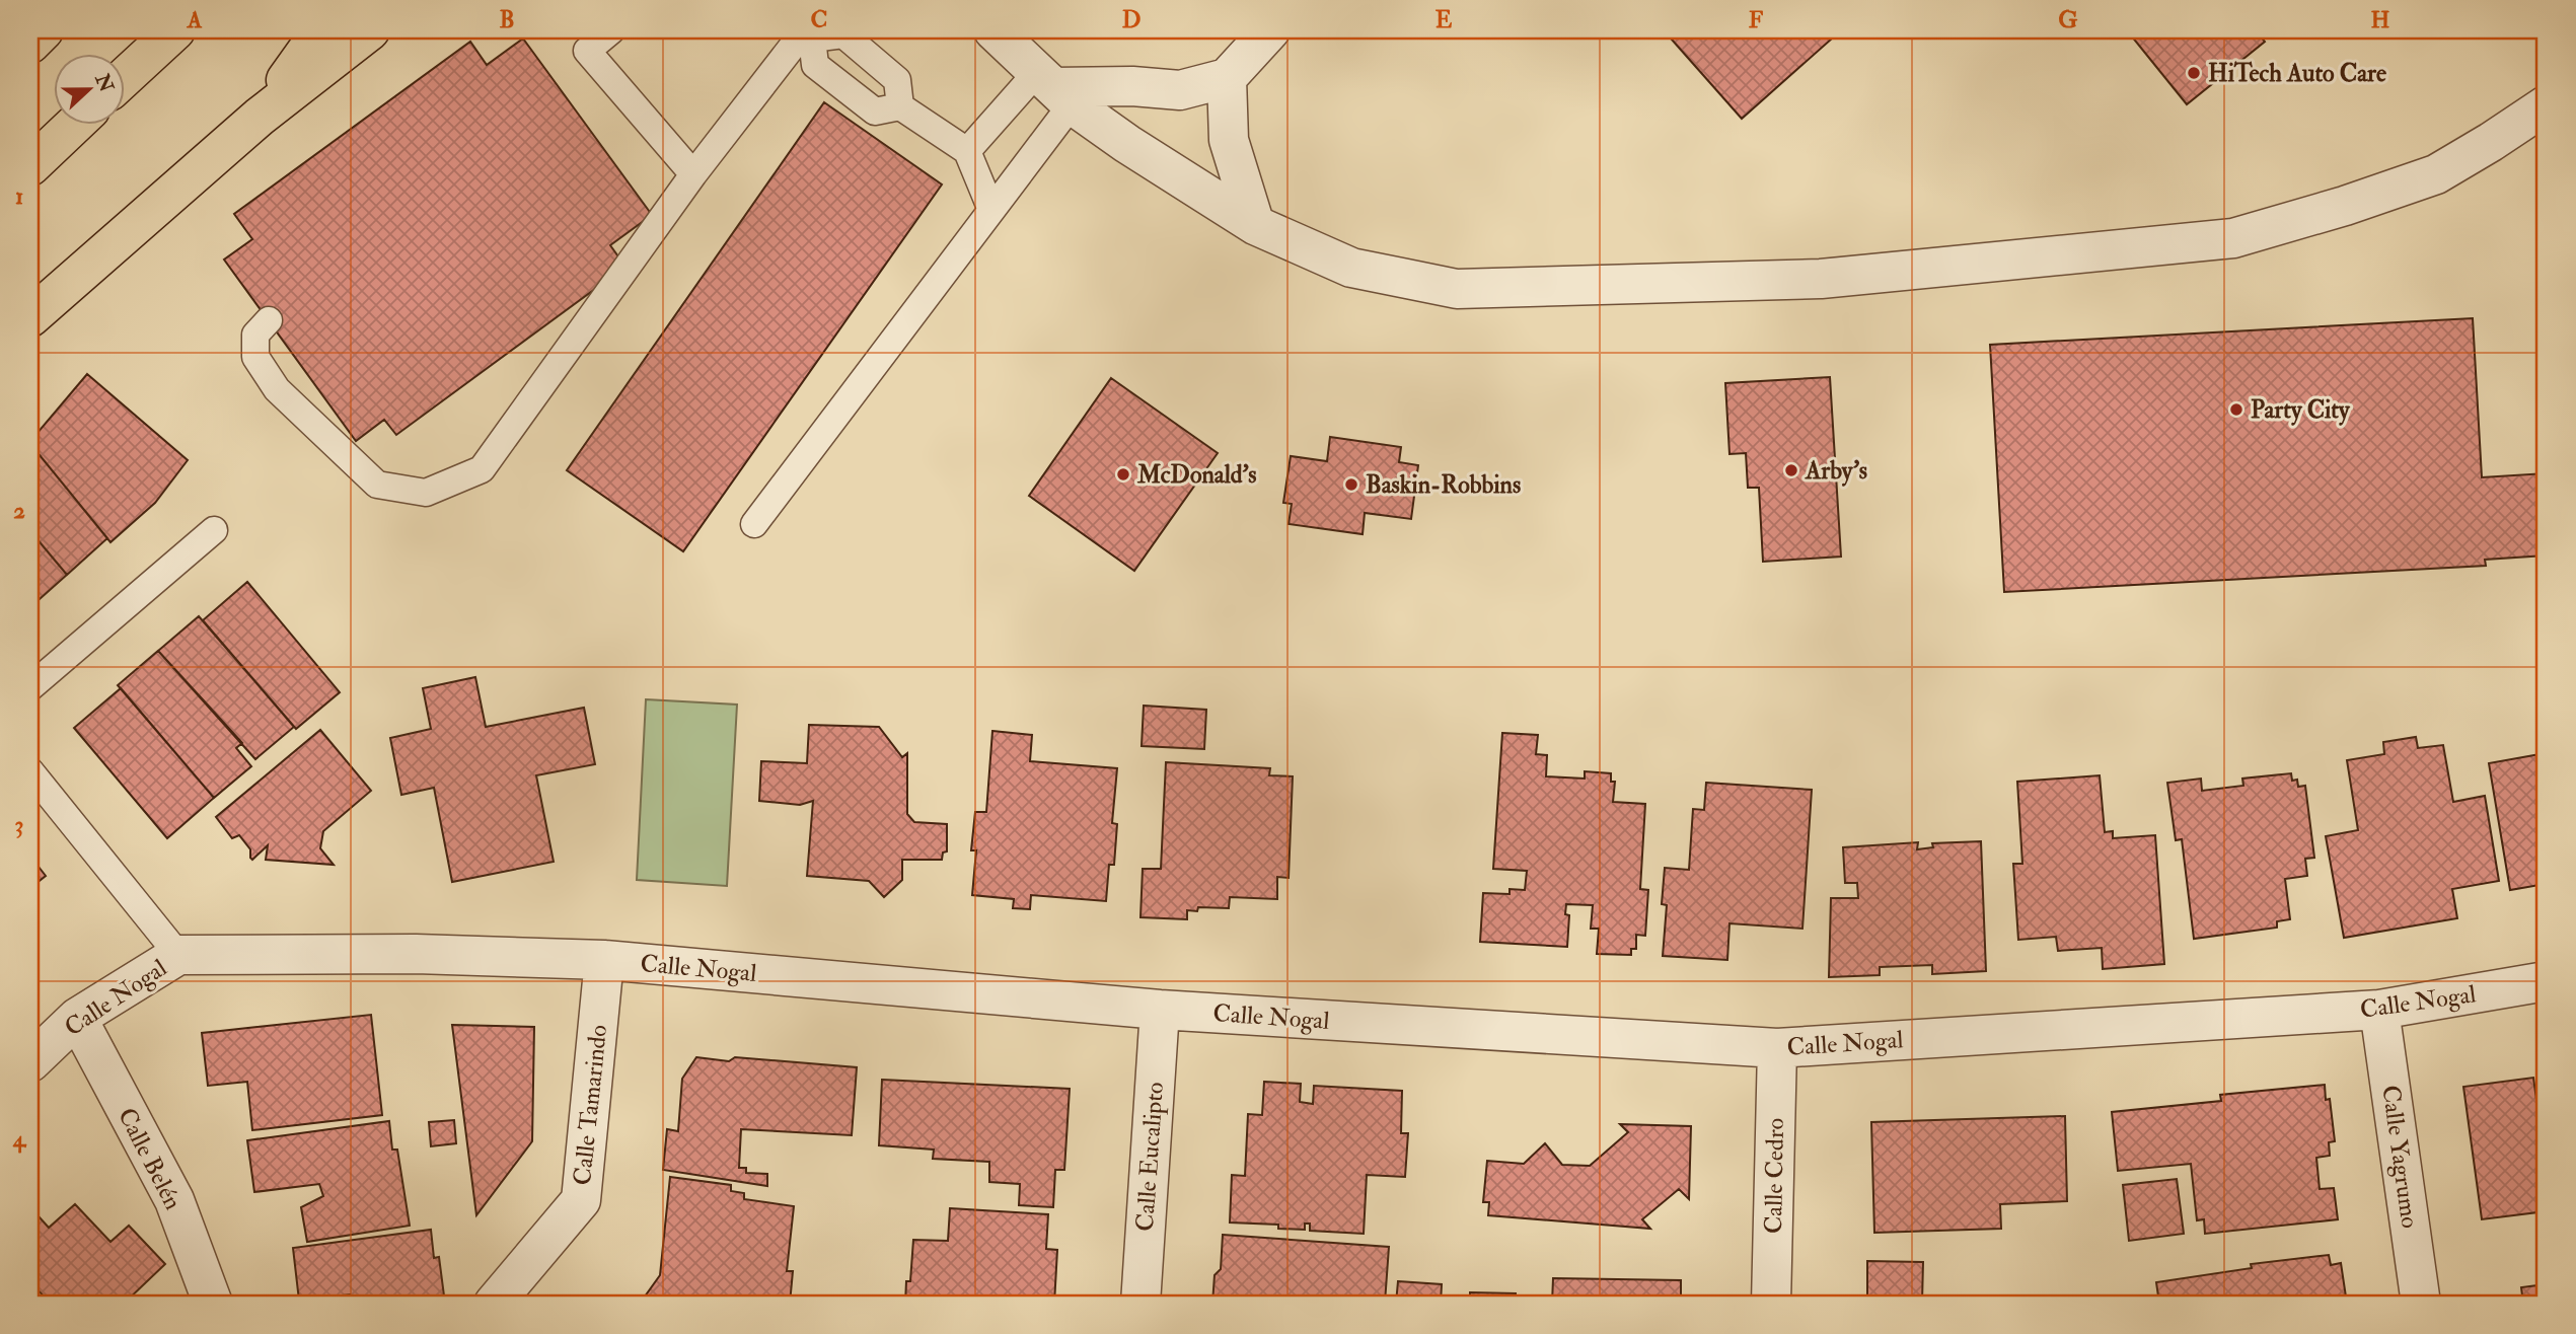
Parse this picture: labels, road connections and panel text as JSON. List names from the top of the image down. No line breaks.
{"streets":{"street":["Calle Nogal","Calle Tamarindo","Calle Eucalipto","Calle Yagrumo","Calle Belén","Calle Cedro"]},"crossings":[["Calle Nogal","Calle Tamarindo"],["Calle Nogal","Calle Eucalipto"],["Calle Nogal","Calle Yagrumo"],["Calle Nogal","Calle Belén"],["Calle Nogal","Calle Cedro"]],"places":["HiTech Auto Care","Party City","Arby's","McDonald's","Baskin-Robbins"],"north":"right","grid":{"columns":["A","B","C","D","E","F","G","H"],"rows":["1","2","3","4"]}}
